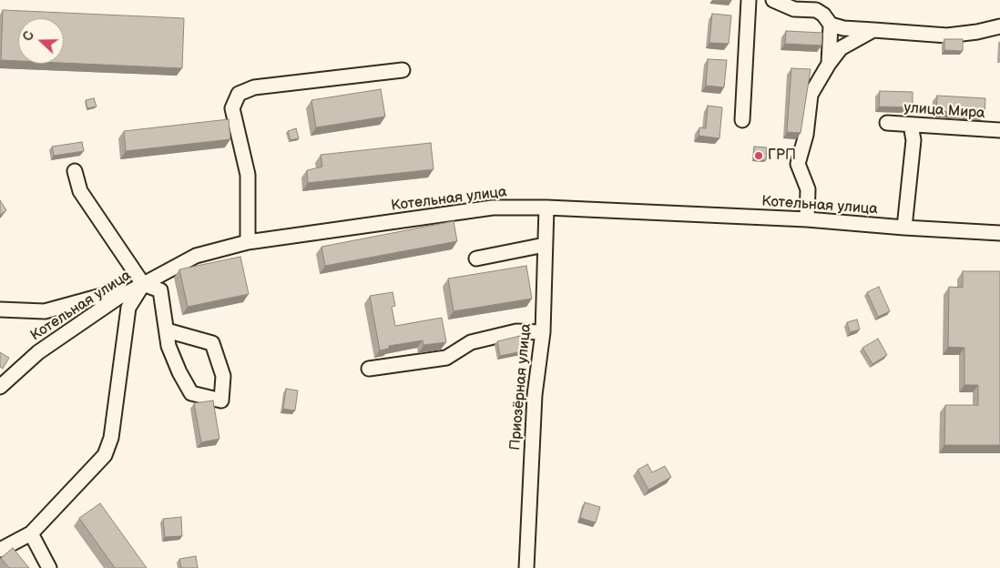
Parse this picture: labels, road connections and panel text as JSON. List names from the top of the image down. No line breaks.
{"streets":{"street":["улица Мира","Котельная улица","Приозёрная улица"]},"crossings":[["Котельная улица","Приозёрная улица"]],"places":["ГРП"],"north":"left"}
